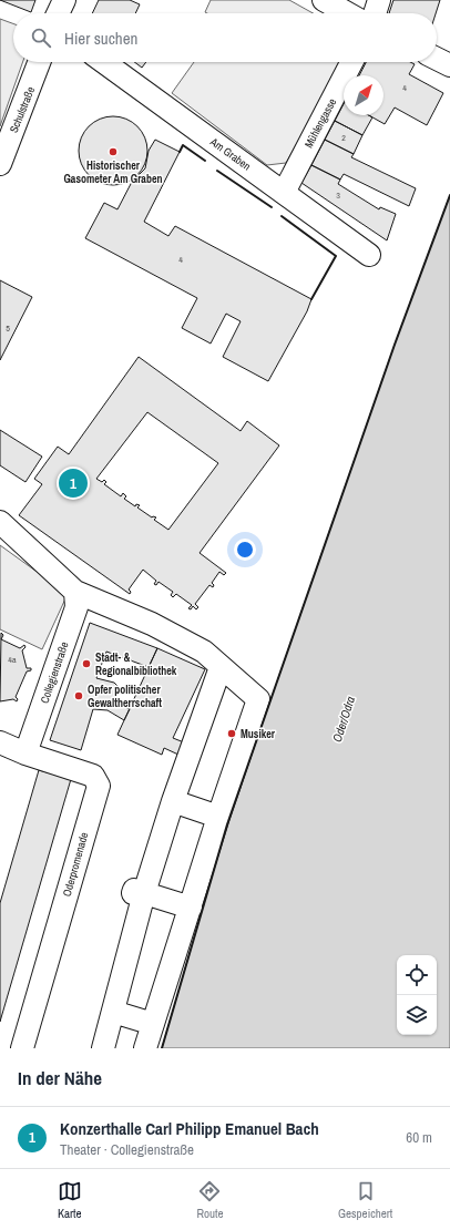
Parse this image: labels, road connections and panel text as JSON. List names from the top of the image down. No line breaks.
{"streets":{"street":["Schulstraße","Mühlengasse","Am Graben","Collegienstraße","Oderpromenade"]},"crossings":[["Mühlengasse","Am Graben"],["Collegienstraße","Oderpromenade"]],"water":["Oder/Odra"],"places":["Historischer Gasometer Am Graben","Stadt- & Regionalbibliothek","Opfer politischer Gewaltherrschaft","Musiker"],"house_numbers":["4","2","3","4","5","4a"],"north":"top right","page":{"search":"Hier suchen","pins":"1","heading":"In der Nähe","list":[{"mark":"1","name":"Konzerthalle Carl Philipp Emanuel Bach","note":"Theater · Collegienstraße","value":"60 m"}],"nav":["Karte","Route","Gespeichert"]}}
